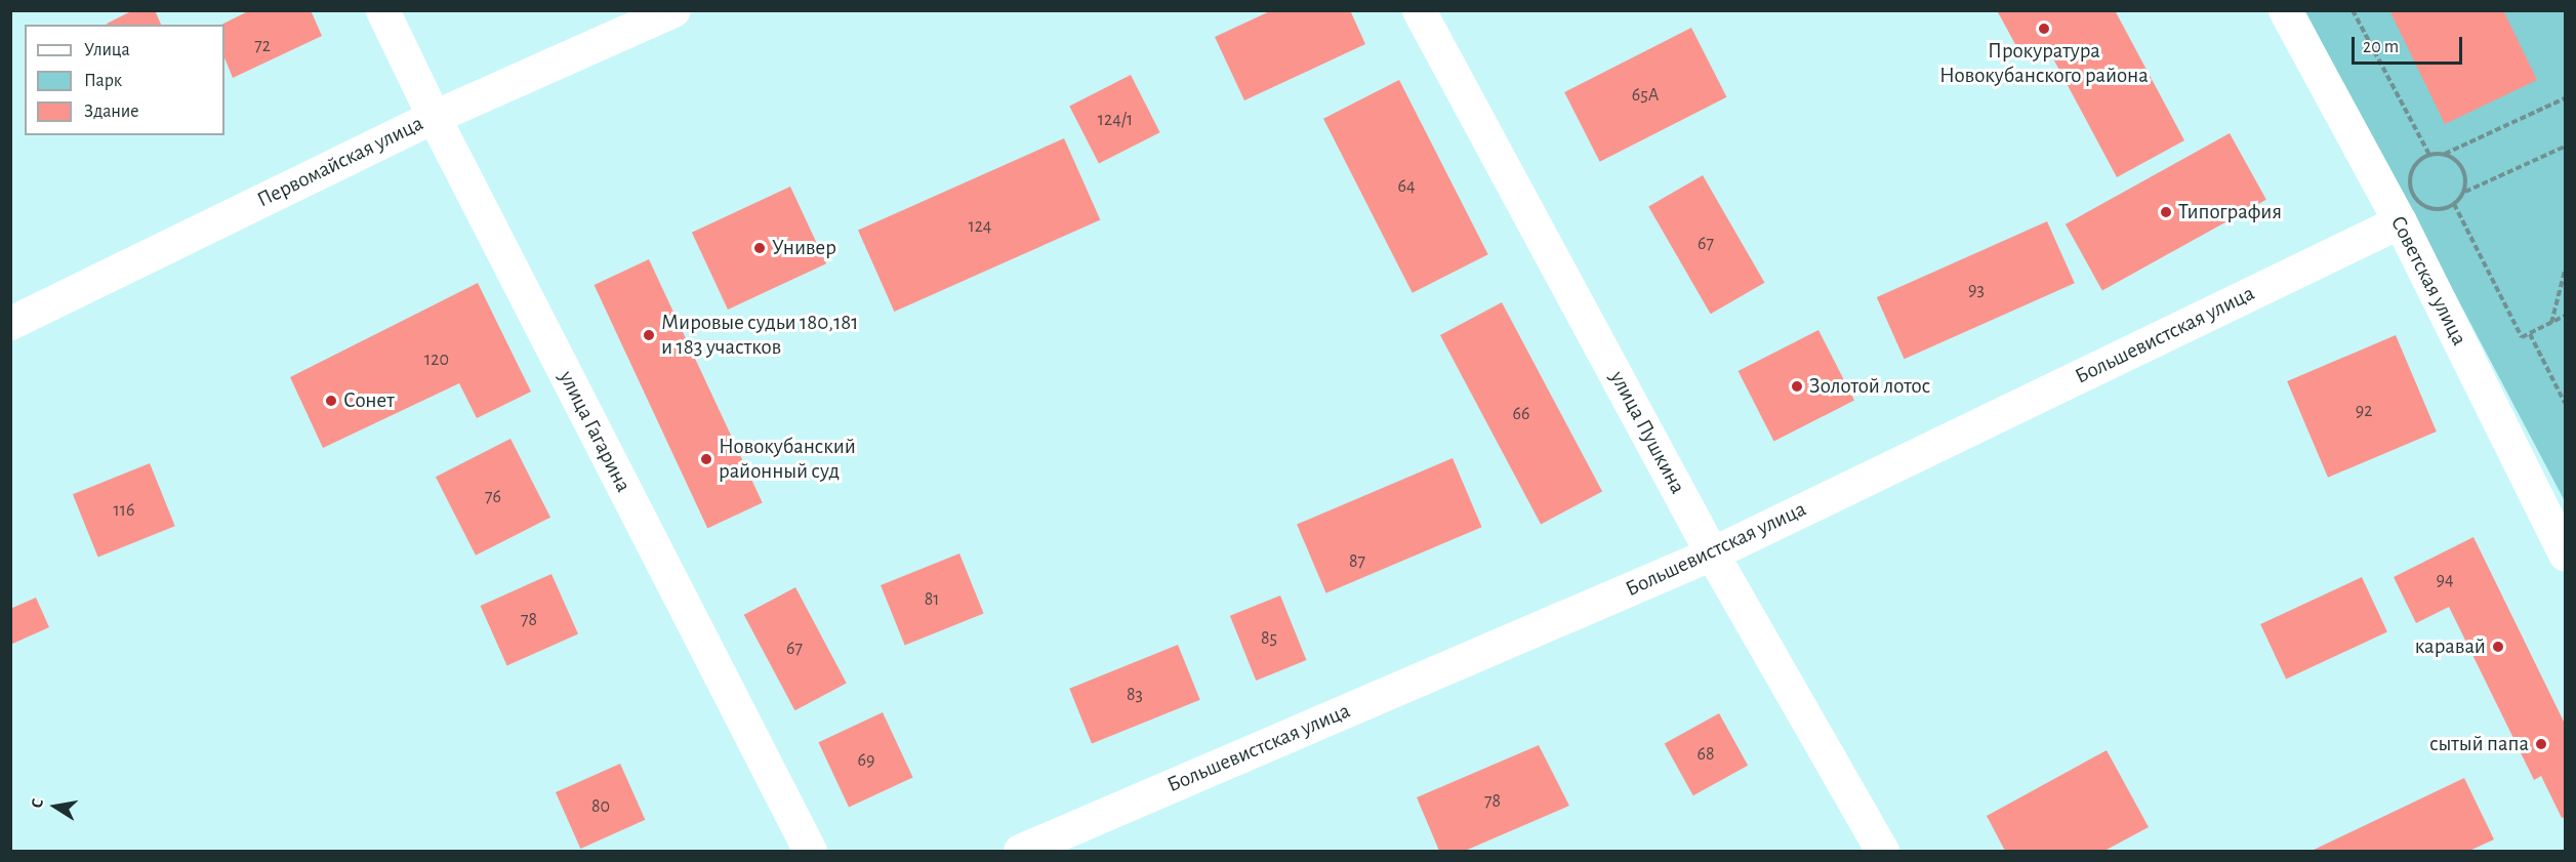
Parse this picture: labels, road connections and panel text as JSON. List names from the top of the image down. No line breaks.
{"streets":{"street":["Первомайская улица","Советская улица","Большевистская улица","улица Гагарина","улица Пушкина"]},"crossings":[["Первомайская улица","улица Гагарина"],["Советская улица","Большевистская улица"],["Большевистская улица","улица Пушкина"]],"places":["Прокуратура Новокубанского района","Типография","Универ","Мировые судьи 180,181 и 183 участков","Золотой лотос","Сонет","Новокубанский районный суд","каравай","сытый папа"],"house_numbers":["72","65А","124/1","64","124","67","93","120","92","66","76","116","87","94","81","78","85","67","83","68","69","78","80"],"legend":["Улица","Парк","Здание"],"scale_bar":"20 m","north":"left"}
